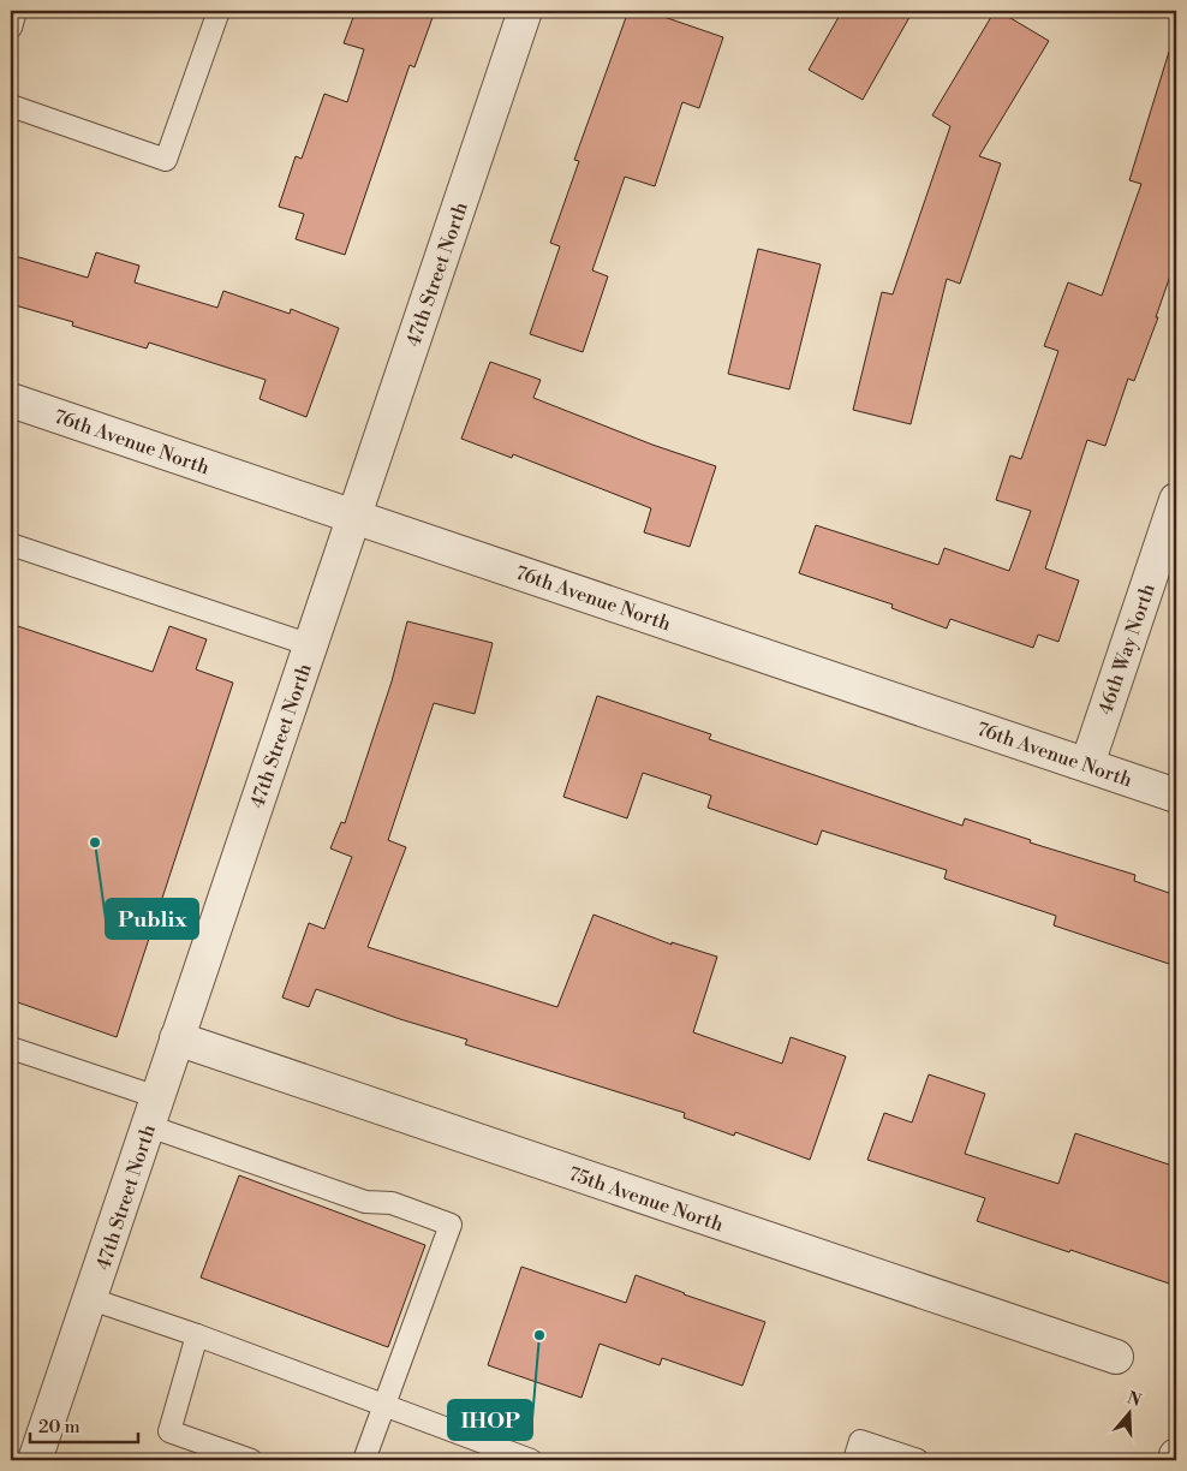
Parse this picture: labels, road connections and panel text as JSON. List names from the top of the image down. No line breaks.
{"streets":{"street":["47th Street North","76th Avenue North","46th Way North","75th Avenue North"]},"crossings":[["47th Street North","76th Avenue North"],["47th Street North","75th Avenue North"],["76th Avenue North","46th Way North"]],"places":["Publix","IHOP"],"scale_bar":"20 m","north":"top"}
